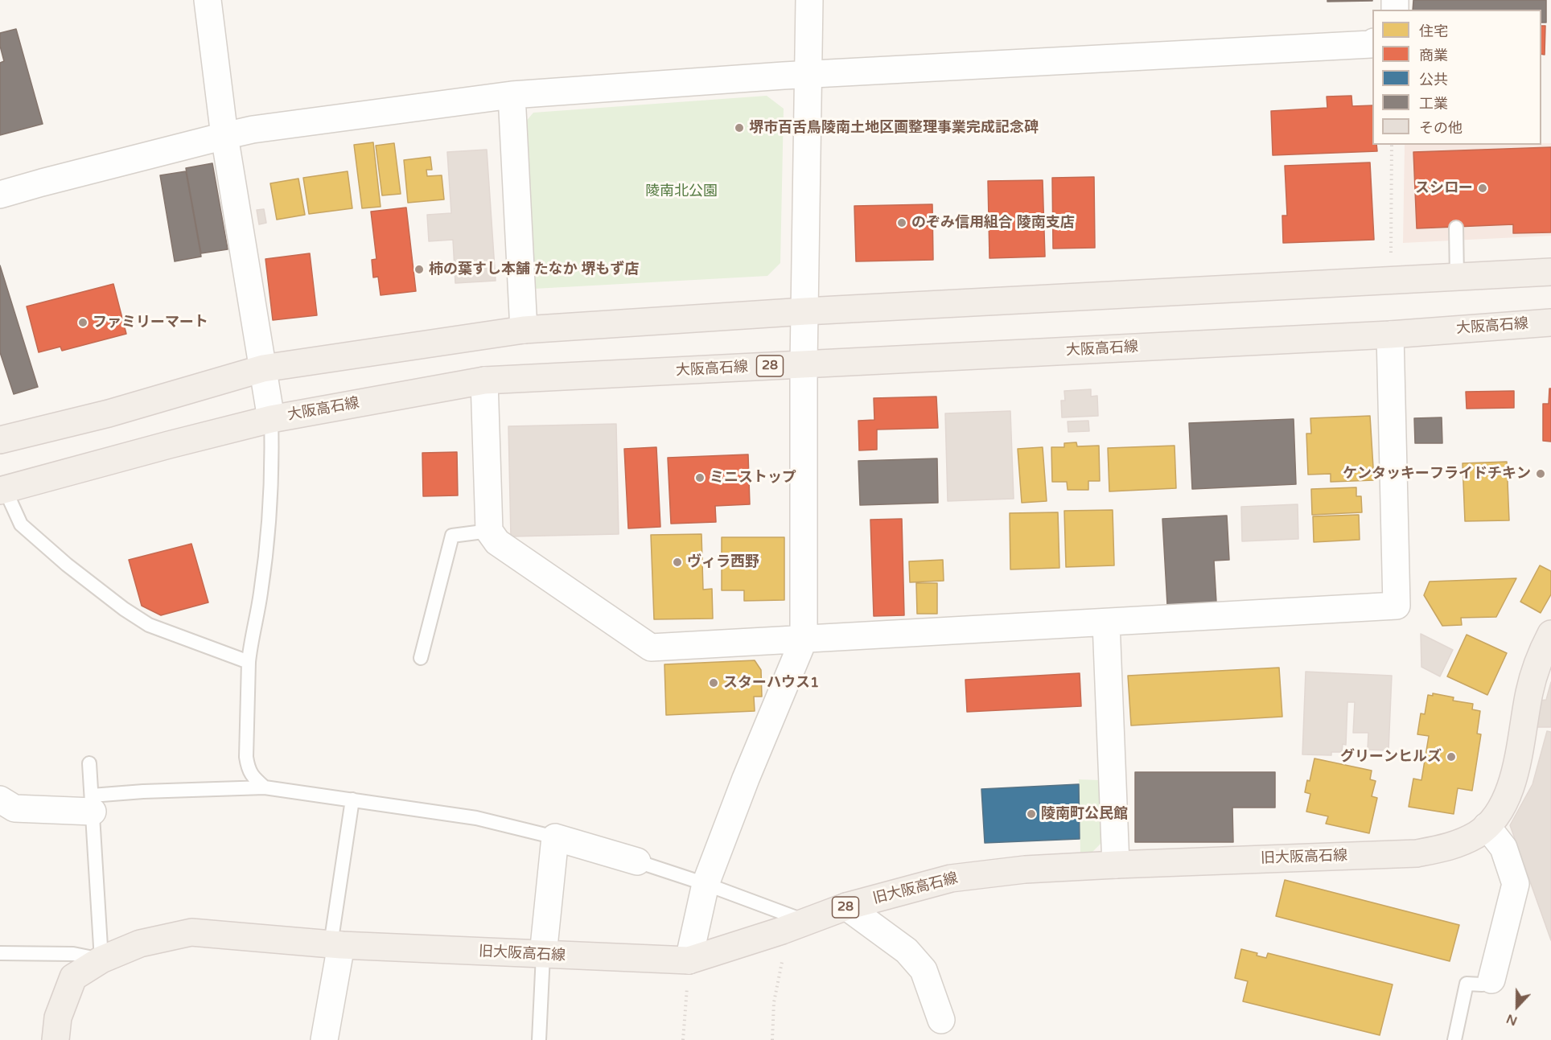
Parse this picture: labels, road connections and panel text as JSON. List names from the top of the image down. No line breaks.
{"streets":{"main road":["大阪高石線","28","旧大阪高石線"]},"parks":["陵南北公園"],"places":["堺市百舌鳥陵南土地区画整理事業完成記念碑","スシロー","のぞみ信用組合 陵南支店","柿の葉すし本舗 たなか 堺もず店","ファミリーマート","ケンタッキーフライドチキン","ミニストップ","ヴィラ西野","スターハウス1","グリーンヒルズ","陵南町公民館"],"legend":["住宅","商業","公共","工業","その他"],"north":"bottom"}
